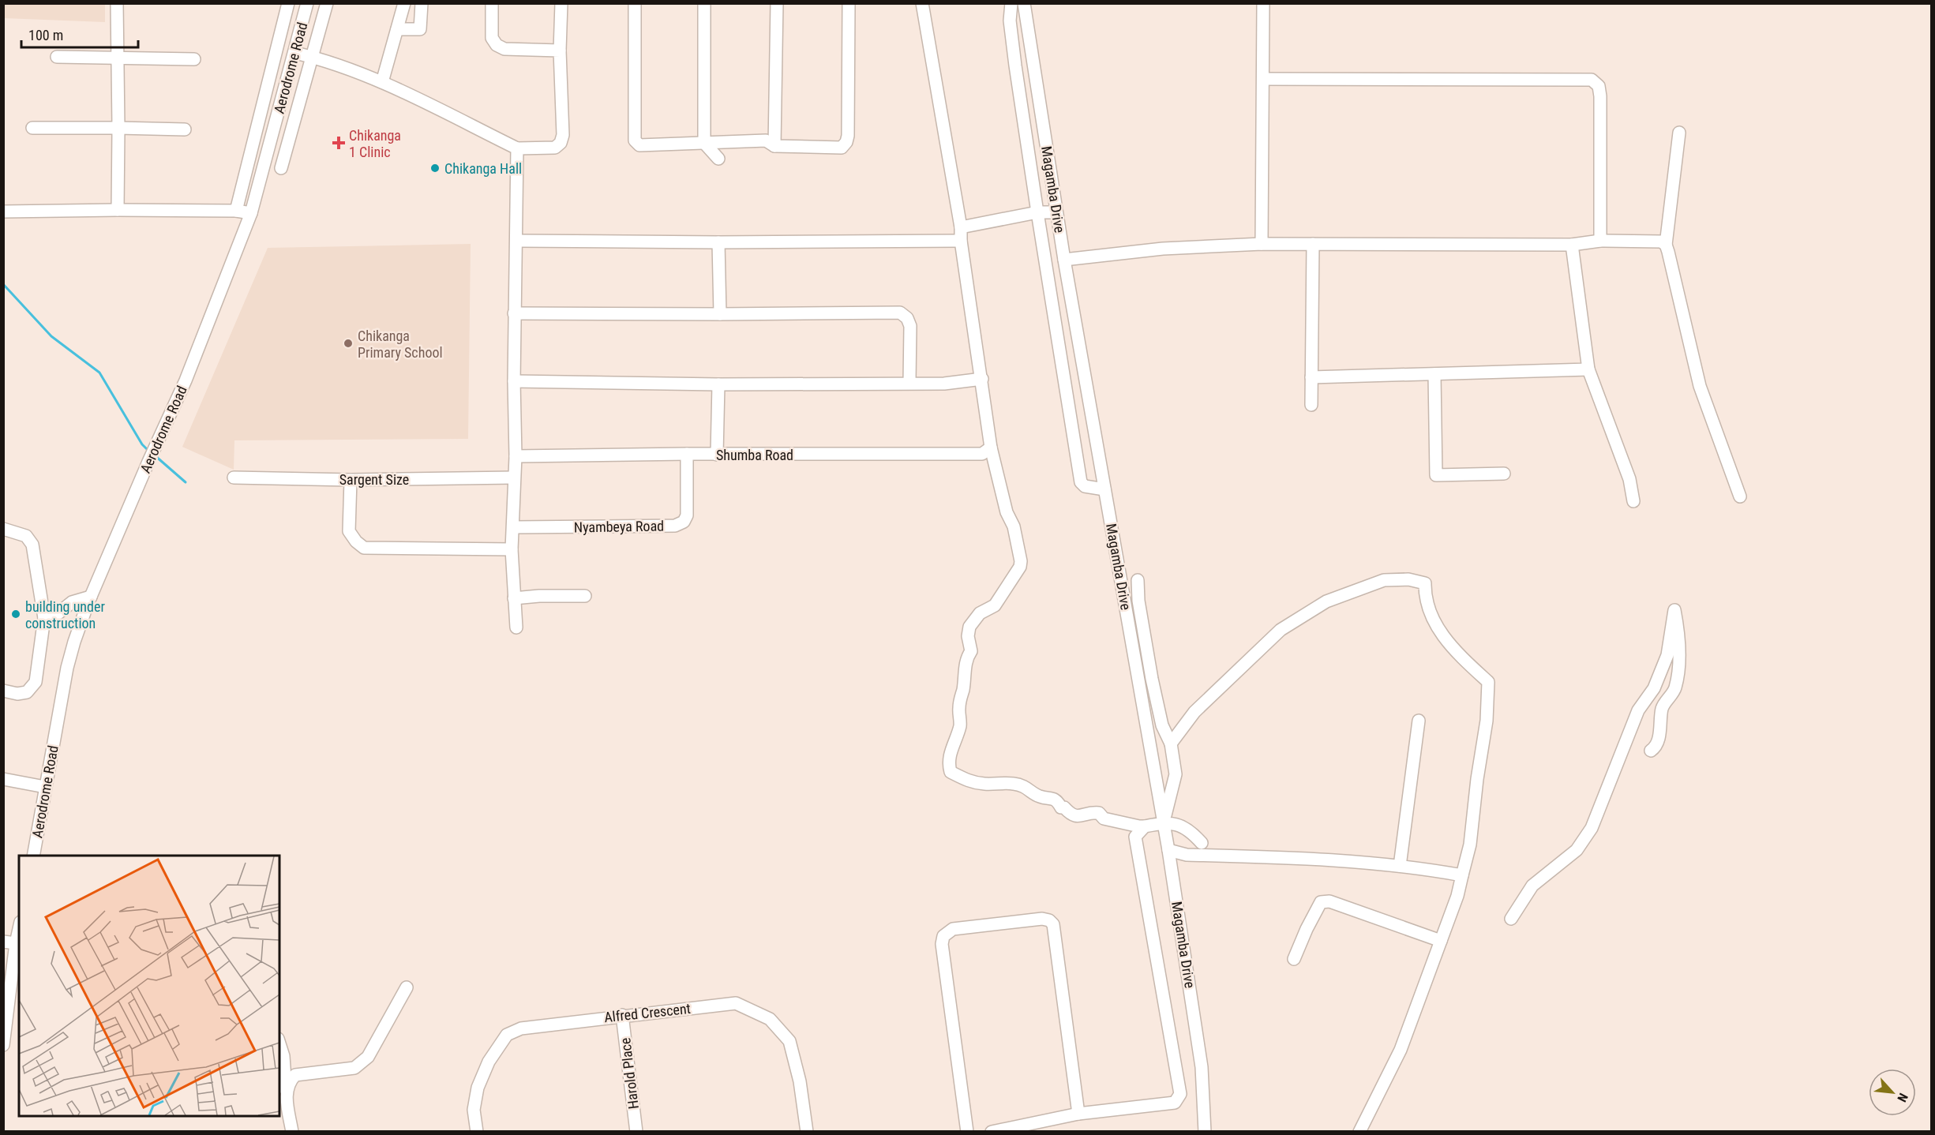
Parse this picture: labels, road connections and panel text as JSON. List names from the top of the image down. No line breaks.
{"streets":{"street":["Aerodrome Road","Magamba Drive","Shumba Road","Sargent Size","Nyambeya Road","Alfred Crescent","Harold Place"]},"crossings":[["Shumba Road","Nyambeya Road"],["Alfred Crescent","Harold Place"]],"places":{"health":["Chikanga 1 Clinic"],"other":["Chikanga Hall","Chikanga Primary School","building under construction"]},"scale_bar":"100 m","north":"bottom right"}
